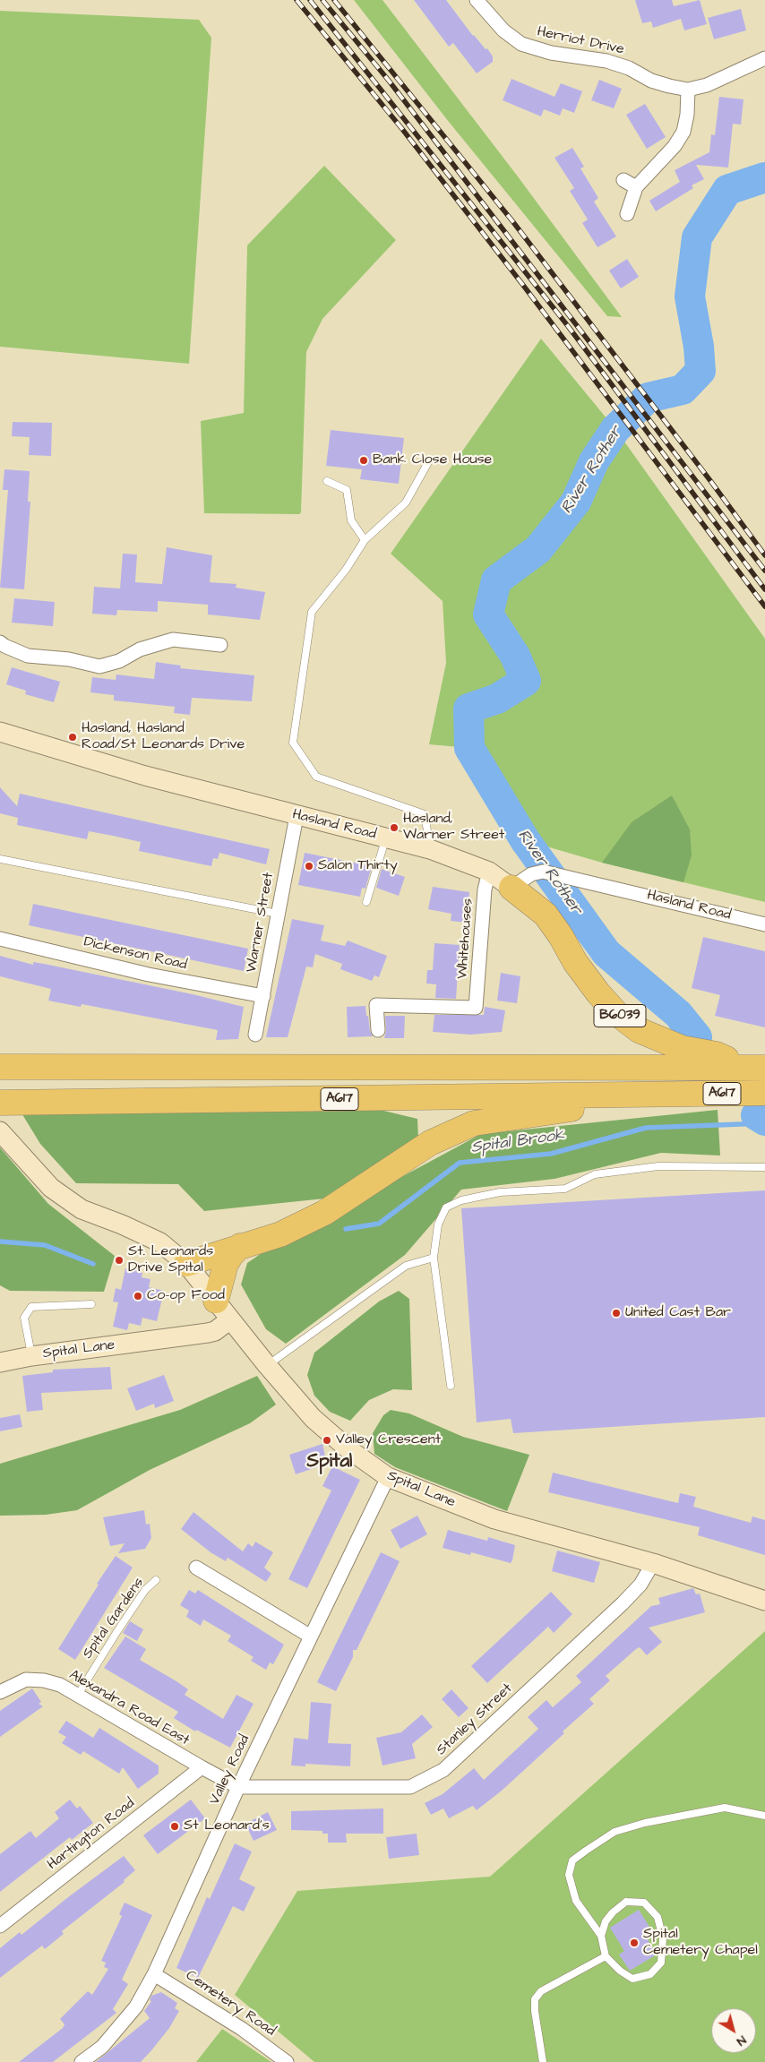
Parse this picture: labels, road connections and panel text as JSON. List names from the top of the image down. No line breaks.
{"streets":{"highway":["B6039","A617"],"street":["Herriot Drive","Hasland Road","Warner Street","Whitehouses","Dickenson Road","Spital Lane","Alexandra Road East","Stanley Street","Valley Road","Hartington Road","Cemetery Road"],"lane":["Spital Gardens"]},"crossings":[["Hasland Road","Warner Street"],["Hasland Road","Whitehouses"],["Hasland Road","B6039"],["Warner Street","Dickenson Road"],["B6039","A617"],["Spital Lane","Stanley Street"],["Spital Lane","Valley Road"],["Spital Gardens","Alexandra Road East"],["Alexandra Road East","Stanley Street"],["Alexandra Road East","Valley Road"],["Alexandra Road East","Hartington Road"],["Stanley Street","Valley Road"],["Valley Road","Cemetery Road"]],"districts":["Spital"],"water":["River Rother","Spital Brook"],"places":["Bank Close House","Hasland, Hasland Road/St Leonards Drive","Hasland, Warner Street","Salon Thirty","St. Leonards Drive Spital","Co-op Food","United Cast Bar","Valley Crescent","St Leonard's","Spital Cemetery Chapel"],"north":"bottom right"}
